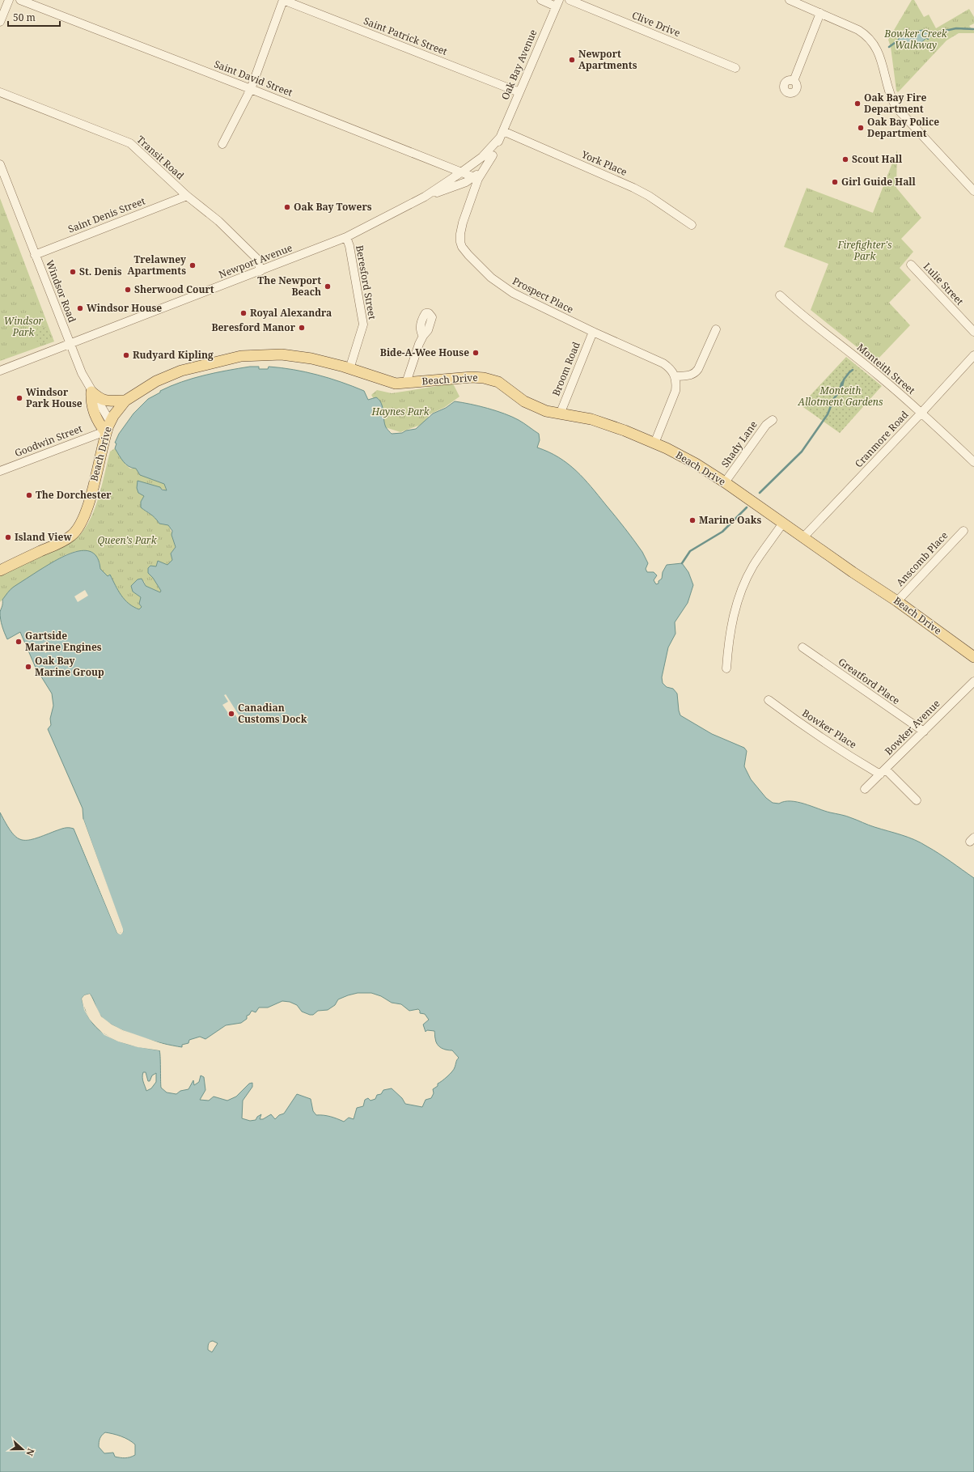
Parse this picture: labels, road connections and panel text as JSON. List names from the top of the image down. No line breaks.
{"streets":{"main road":["Beach Drive"],"street":["Clive Drive","Saint Patrick Street","Oak Bay Avenue","Saint David Street","Transit Road","York Place","Saint Denis Street","Newport Avenue","Beresford Street","Lulie Street","Windsor Road","Prospect Place","Broom Road","Monteith Street","Cranmore Road","Goodwin Street","Shady Lane","Anscomb Place","Greatford Place","Bowker Avenue","Bowker Place"]},"crossings":[["Saint Patrick Street","Oak Bay Avenue"],["Oak Bay Avenue","York Place"],["Oak Bay Avenue","Newport Avenue"],["Oak Bay Avenue","Prospect Place"],["Saint David Street","Newport Avenue"],["Saint David Street","Prospect Place"],["Transit Road","Saint Denis Street"],["Transit Road","Newport Avenue"],["York Place","Newport Avenue"],["Saint Denis Street","Windsor Road"],["Newport Avenue","Beresford Street"],["Newport Avenue","Windsor Road"],["Beresford Street","Beach Drive"],["Windsor Road","Beach Drive"],["Prospect Place","Broom Road"],["Broom Road","Beach Drive"],["Monteith Street","Cranmore Road"],["Beach Drive","Cranmore Road"],["Beach Drive","Goodwin Street"],["Beach Drive","Shady Lane"],["Beach Drive","Anscomb Place"],["Greatford Place","Bowker Avenue"],["Bowker Avenue","Bowker Place"]],"parks":["Bowker Creek Walkway","Firefighter's Park","Windsor Park","Monteith Allotment Gardens","Haynes Park","Queen’s Park"],"places":["Newport Apartments","Oak Bay Fire Department","Oak Bay Police Department","Scout Hall","Girl Guide Hall","Oak Bay Towers","Trelawney Apartments","St. Denis","The Newport Beach","Sherwood Court","Windsor House","Royal Alexandra","Beresford Manor","Bide-A-Wee House","Rudyard Kipling","Windsor Park House","The Dorchester","Marine Oaks","Island View","Gartside Marine Engines","Oak Bay Marine Group","Canadian Customs Dock"],"scale_bar":"50 m","north":"right"}
